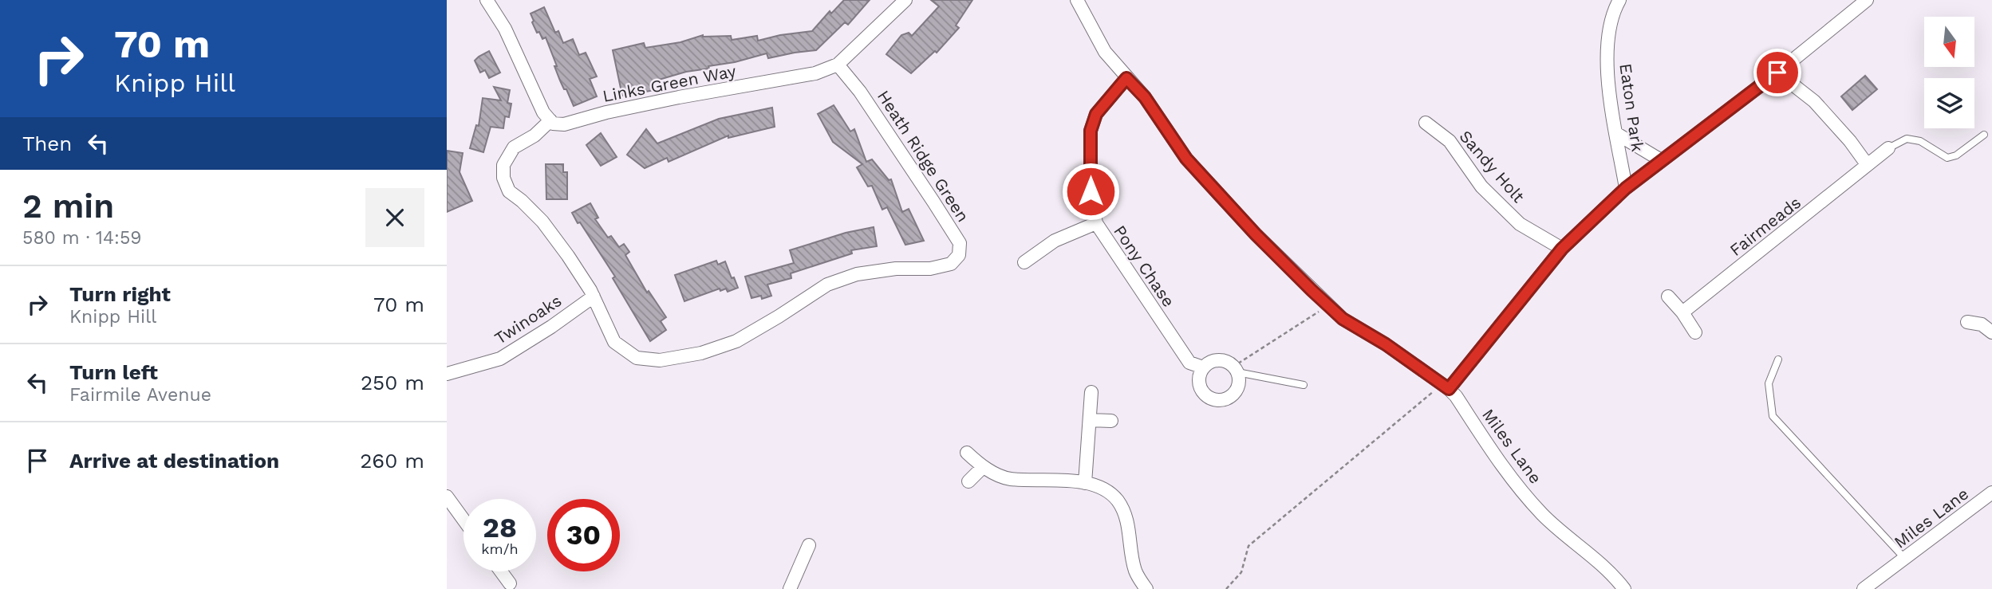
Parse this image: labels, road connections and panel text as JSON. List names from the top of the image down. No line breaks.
{"streets":{"street":["Links Green Way","Eaton Park","Heath Ridge Green","Sandy Holt","Fairmeads","Pony Chase","Twinoaks","Miles Lane"]},"crossings":[["Links Green Way","Heath Ridge Green"],["Heath Ridge Green","Twinoaks"],["Pony Chase","Miles Lane"]],"north":"bottom","page":{"turn":["70 m","Knipp Hill"],"then":"Then","heading":["2 min","580 m · 14:59"],"list":[{"name":"Turn right","note":"Knipp Hill","value":"70 m"},{"name":"Turn left","note":"Fairmile Avenue","value":"250 m"},{"name":"Arrive at destination","value":"260 m"}],"speed":"28 km/h","limit":"30"}}
